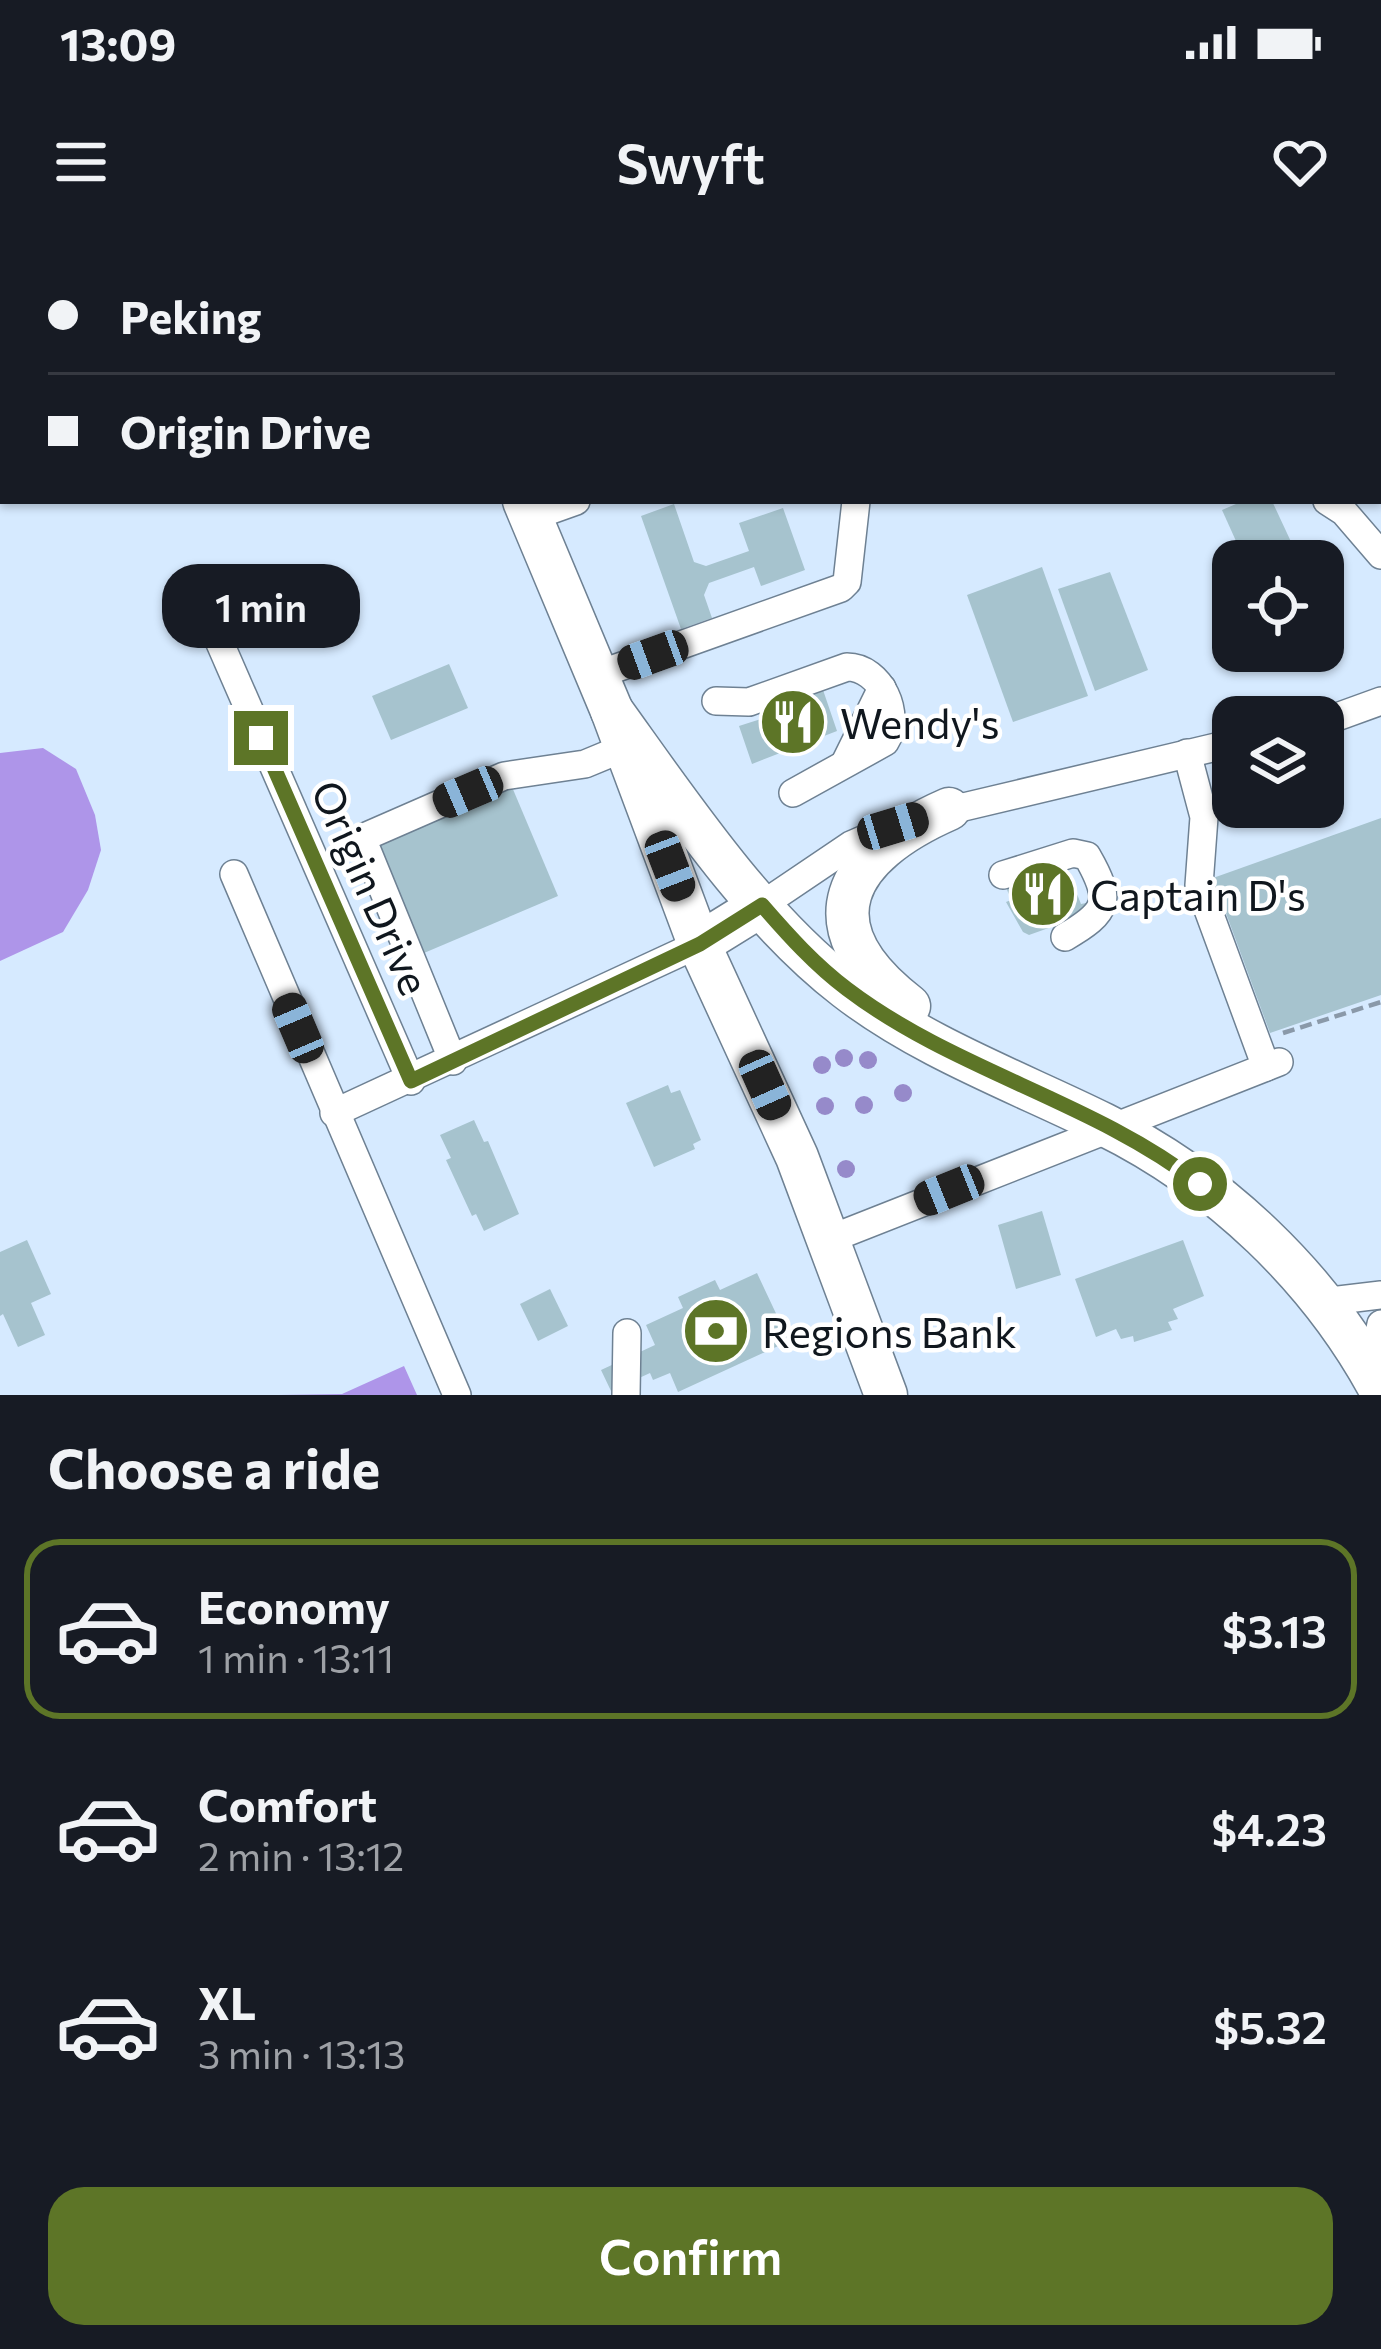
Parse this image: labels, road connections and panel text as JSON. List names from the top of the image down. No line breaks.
{"streets":{"street":["Origin Drive"]},"places":{"restaurant":["Wendy's","Captain D's"],"bank":["Regions Bank"]},"page":{"status":"13:09","header":"Swyft","banner":["Peking","Origin Drive"],"bubble":"1 min","heading":"Choose a ride","list":[{"name":"Economy","note":"1 min · 13:11","value":"$3.13"},{"name":"Comfort","note":"2 min · 13:12","value":"$4.23"},{"name":"XL","note":"3 min · 13:13","value":"$5.32"}],"buttons":"Confirm"}}
